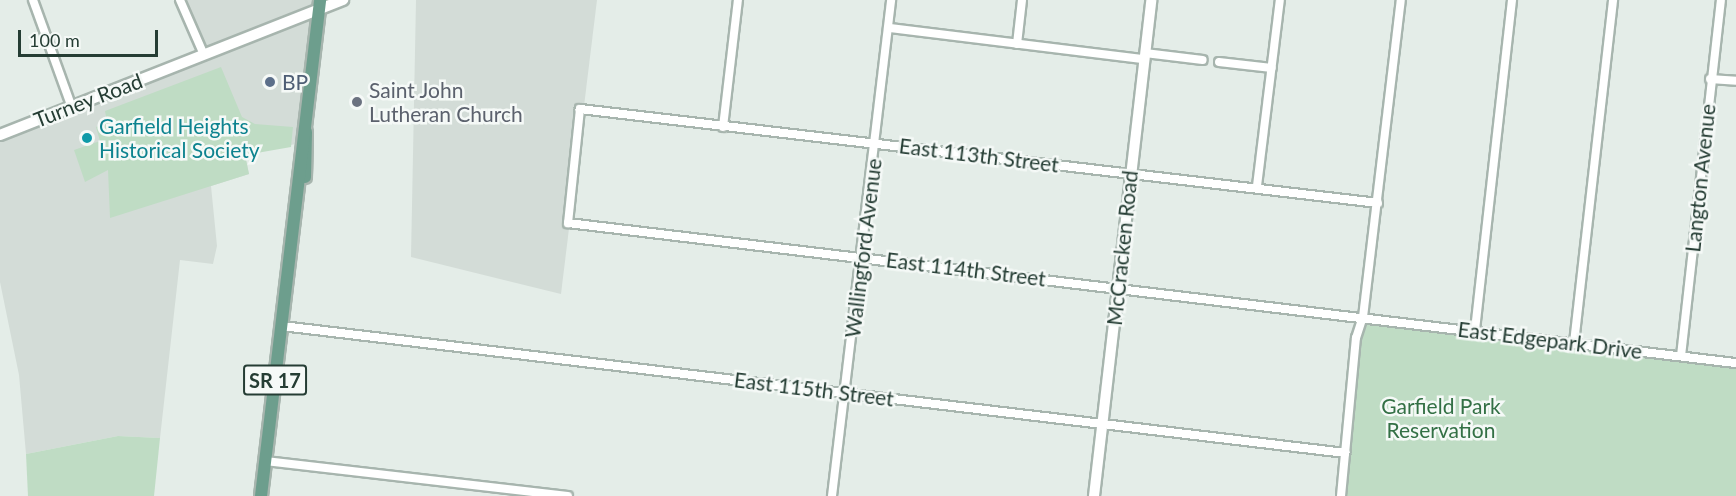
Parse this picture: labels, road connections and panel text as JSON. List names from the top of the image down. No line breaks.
{"streets":{"main road":["SR 17"],"street":["Turney Road","East 113th Street","Langton Avenue","Wallingford Avenue","McCracken Road","East 114th Street","East Edgepark Drive","East 115th Street"]},"crossings":[["Turney Road","SR 17"],["East 113th Street","Wallingford Avenue"],["East 113th Street","McCracken Road"],["East 113th Street","East 114th Street"],["Langton Avenue","East Edgepark Drive"],["Wallingford Avenue","East 114th Street"],["Wallingford Avenue","East 115th Street"],["McCracken Road","East 114th Street"],["McCracken Road","East 115th Street"],["East 114th Street","East Edgepark Drive"],["SR 17","East 115th Street"]],"parks":["Garfield Park Reservation"],"places":["BP","Saint John Lutheran Church","Garfield Heights Historical Society"],"scale_bar":"100 m"}
